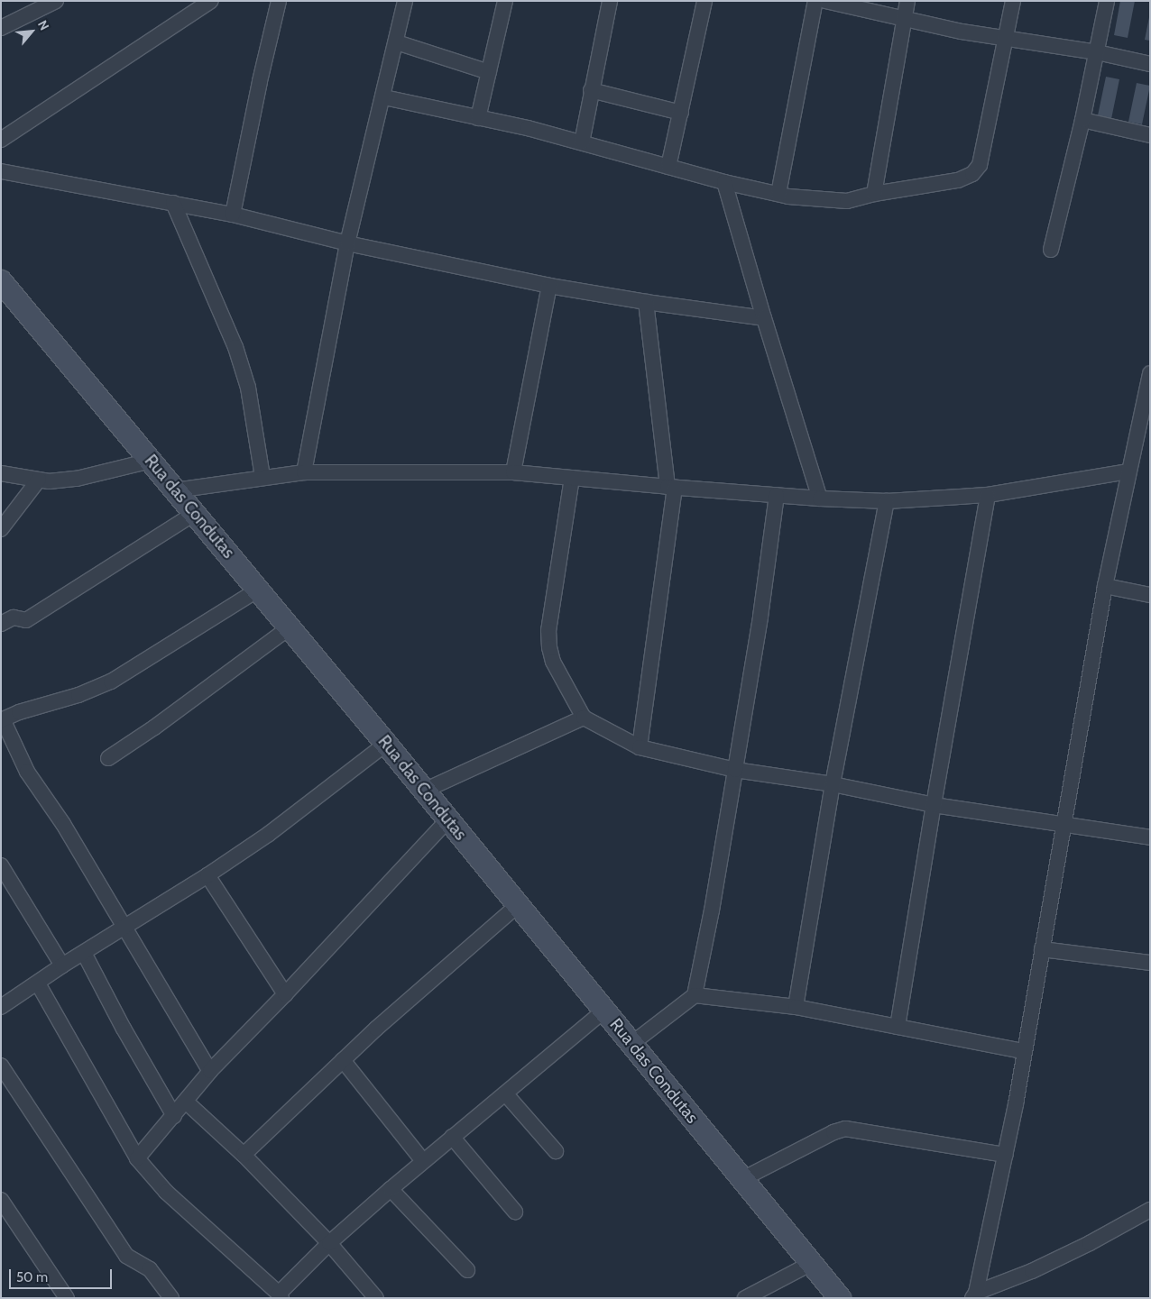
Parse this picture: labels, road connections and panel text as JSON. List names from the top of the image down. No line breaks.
{"streets":{"street":["Rua das Condutas"]},"scale_bar":"50 m","north":"top right"}
